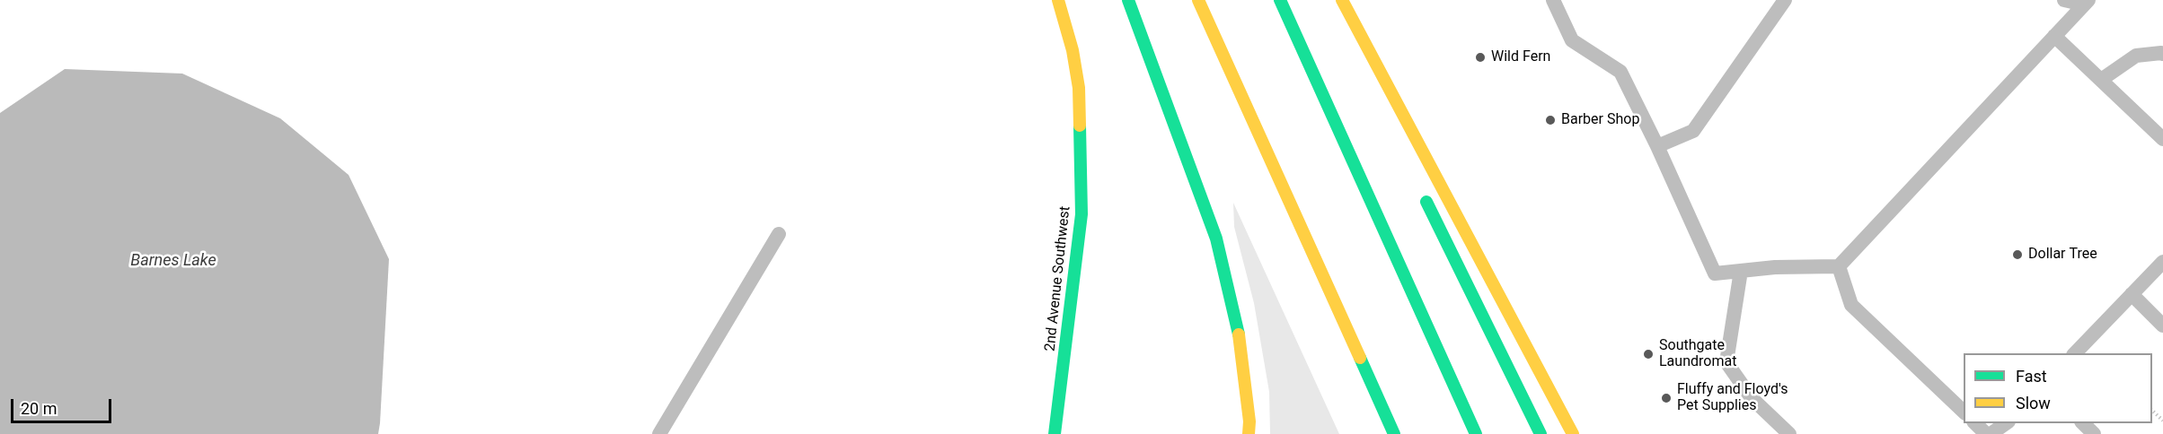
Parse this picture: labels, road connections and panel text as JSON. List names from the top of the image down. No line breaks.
{"streets":{"main road":["2nd Avenue Southwest"]},"water":["Barnes Lake"],"places":["Wild Fern","Barber Shop","Dollar Tree","Southgate Laundromat","Fluffy and Floyd's Pet Supplies"],"legend":["Fast","Slow"],"scale_bar":"20 m"}
